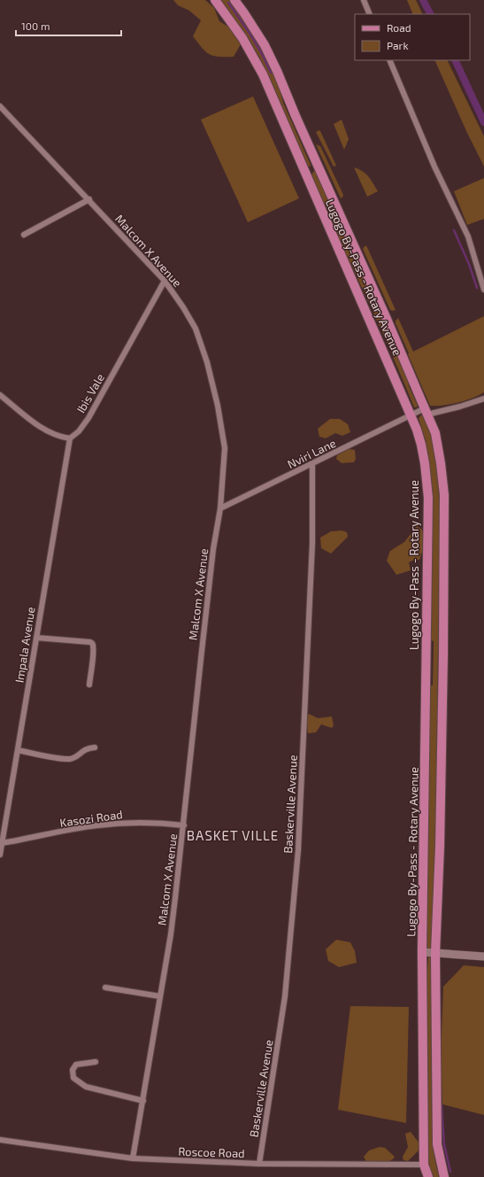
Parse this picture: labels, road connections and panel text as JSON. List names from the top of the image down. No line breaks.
{"streets":{"main road":["Lugogo By-Pass - Rotary Avenue"],"street":["Malcom X Avenue","Ibis Vale","Nviri Lane","Impala Avenue","Baskerville Avenue","Kasozi Road","Roscoe Road"]},"crossings":[["Malcom X Avenue","Ibis Vale"],["Malcom X Avenue","Nviri Lane"],["Malcom X Avenue","Kasozi Road"],["Malcom X Avenue","Roscoe Road"],["Lugogo By-Pass - Rotary Avenue","Nviri Lane"],["Lugogo By-Pass - Rotary Avenue","Roscoe Road"],["Ibis Vale","Impala Avenue"],["Nviri Lane","Baskerville Avenue"],["Impala Avenue","Kasozi Road"],["Baskerville Avenue","Roscoe Road"]],"districts":["BASKET VILLE"],"legend":["Road","Park"],"scale_bar":"100 m"}
